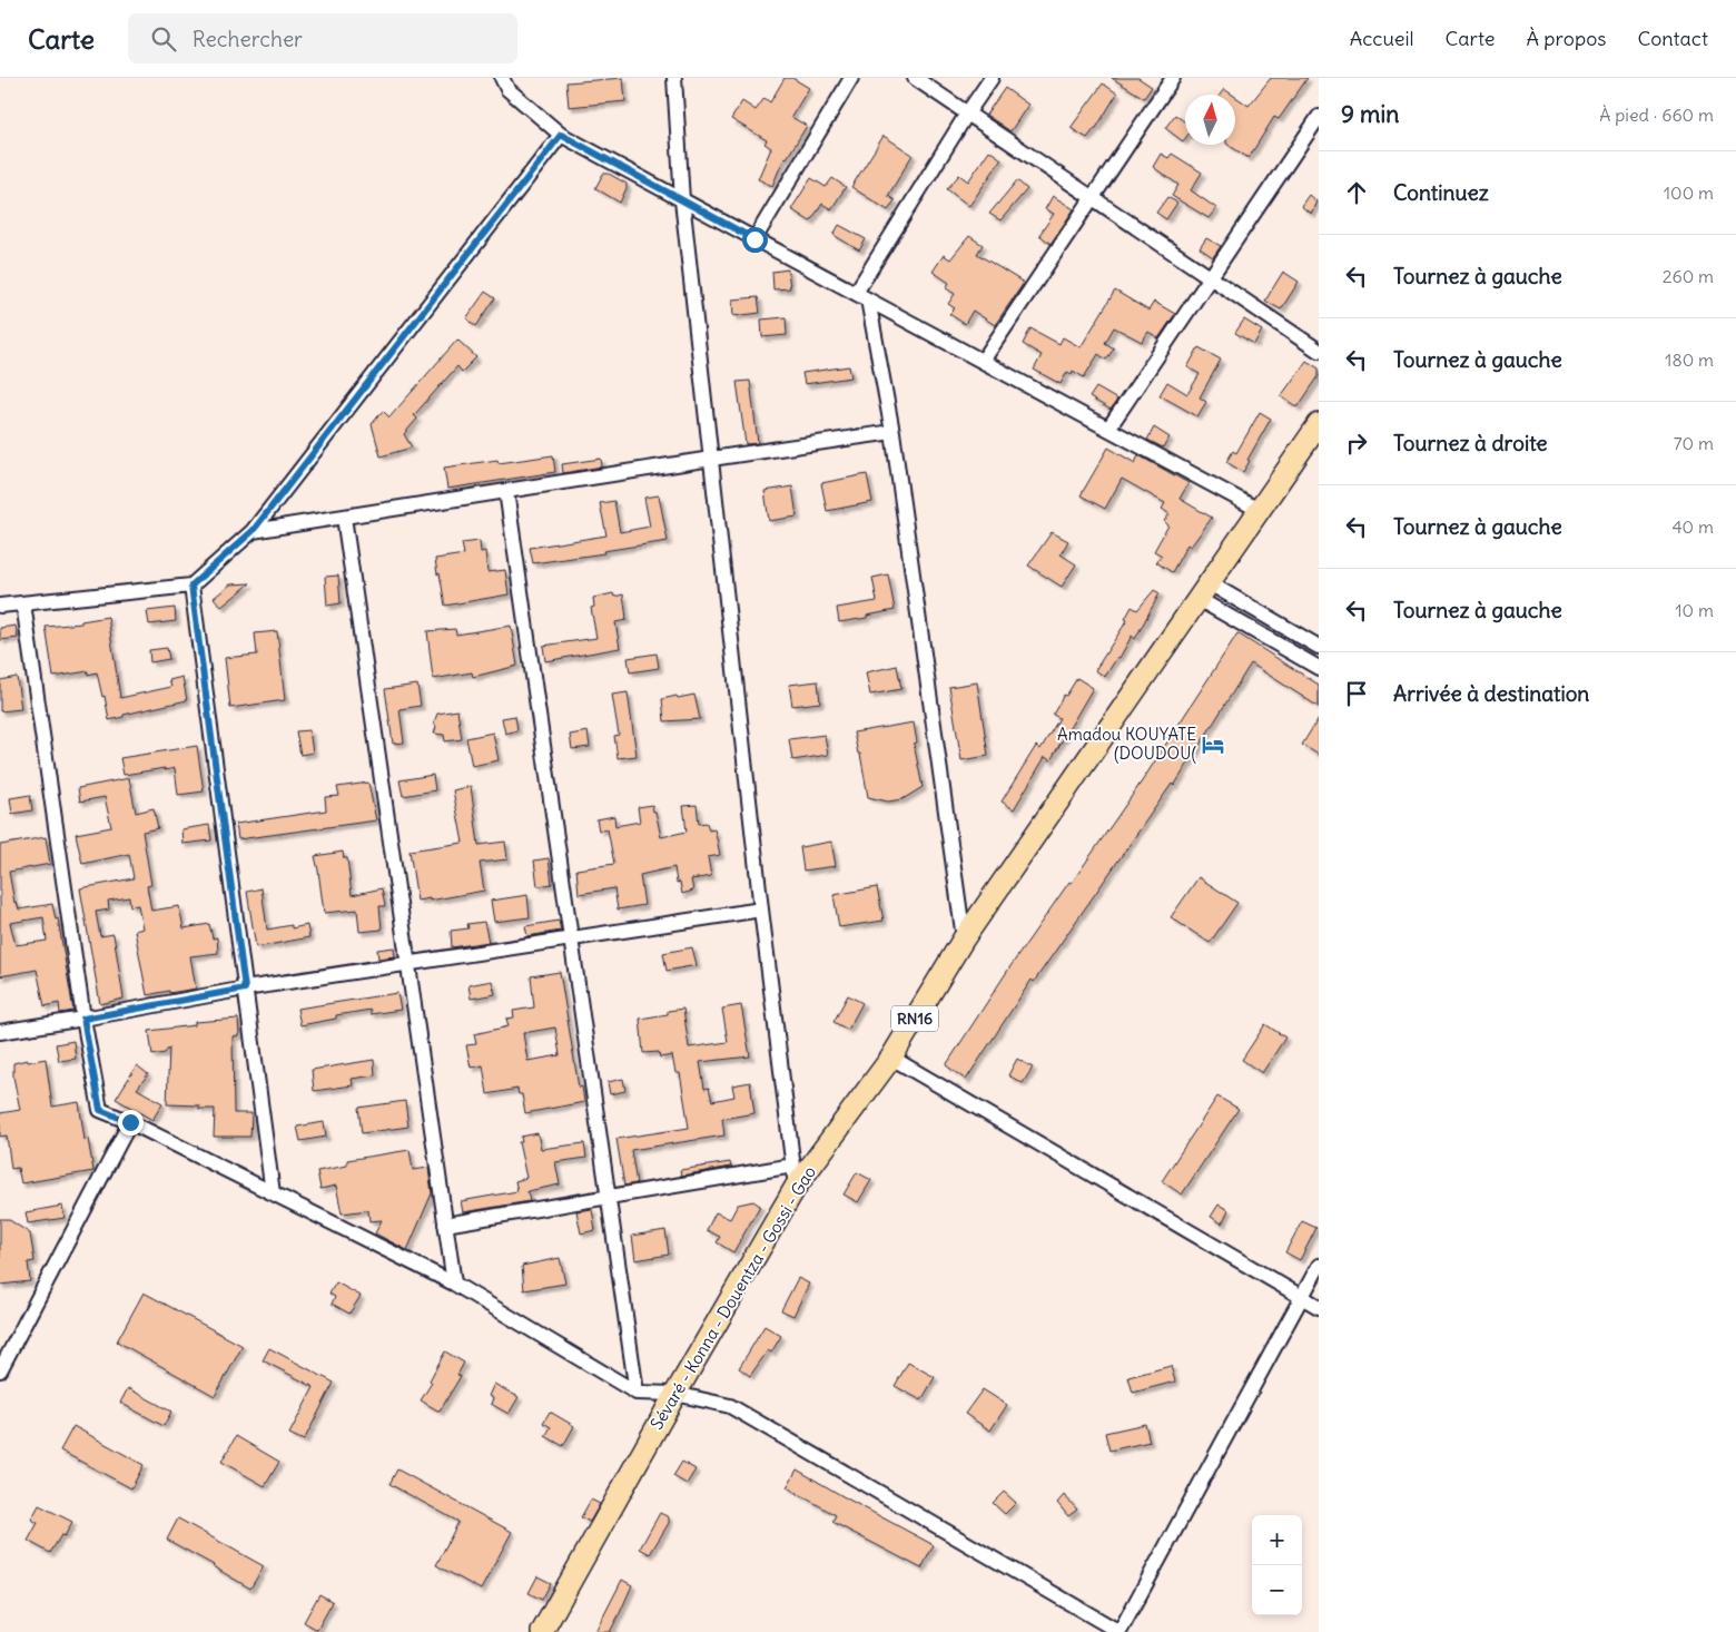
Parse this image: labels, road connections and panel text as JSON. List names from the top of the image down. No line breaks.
{"streets":{"main road":["RN16","Sévaré - Konna - Douentza - Gossi - Gao"]},"places":{"hotel":["Amadou KOUYATE (DOUDOU("]},"north":"top","page":{"header":"Carte","search":"Rechercher","nav":["Accueil","Carte","À propos","Contact"],"heading":["9 min","À pied · 660 m"],"list":[["Continuez","100 m"],["Tournez à gauche","260 m"],["Tournez à gauche","180 m"],["Tournez à droite","70 m"],["Tournez à gauche","40 m"],["Tournez à gauche","10 m"],"Arrivée à destination"],"map_buttons":["+","−"]}}
